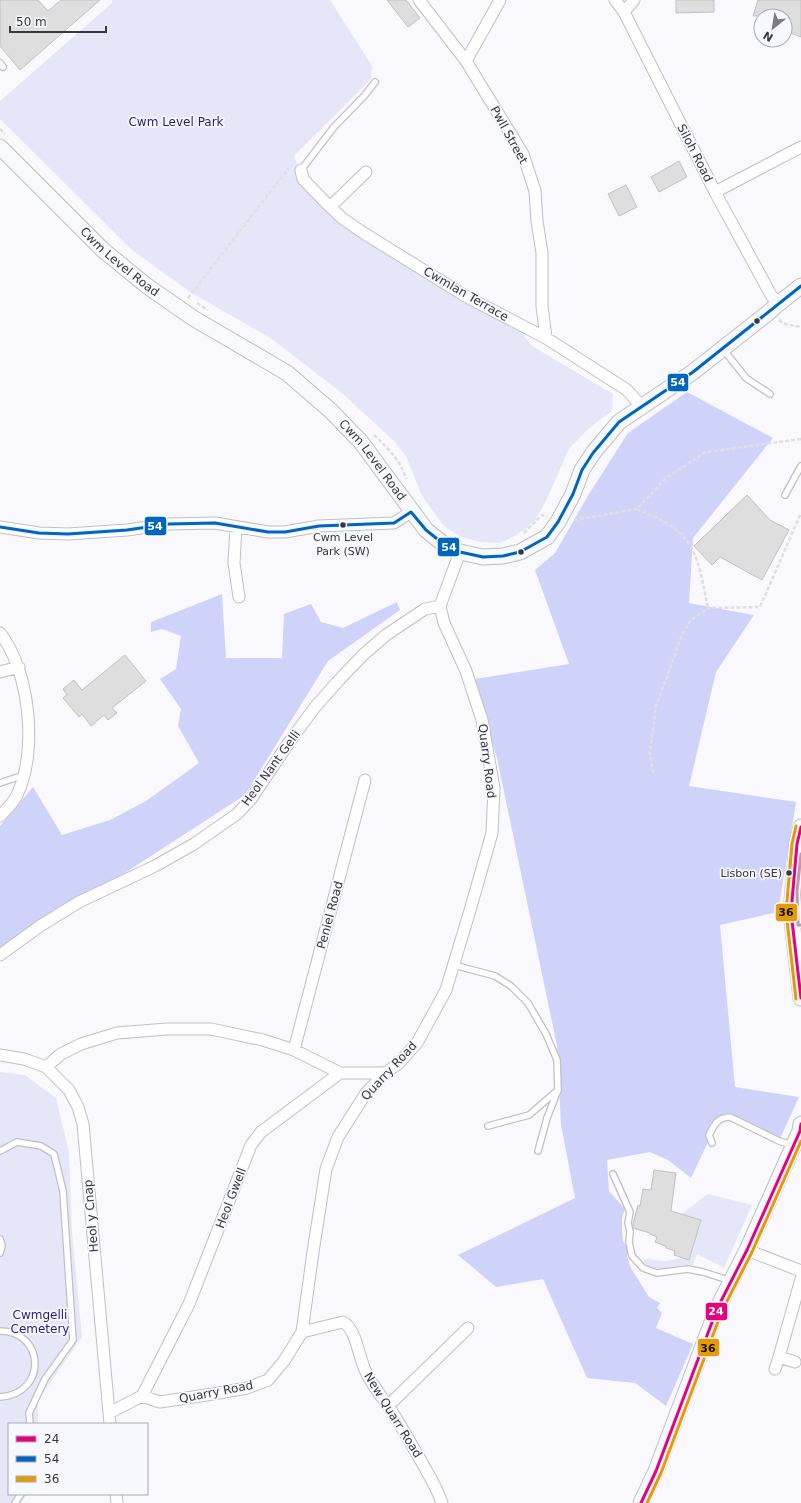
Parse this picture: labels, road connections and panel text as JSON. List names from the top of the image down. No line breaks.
{"streets":{"street":["Pwll Street","Siloh Road","Cwm Level Road","Cwmlan Terrace","Quarry Road","Heol Nant Gelli","Peniel Road","Heol Gwell","Heol y Cnap","New Quarr Road"]},"crossings":[["Pwll Street","Cwmlan Terrace"],["Siloh Road","Cwm Level Road"],["Cwm Level Road","Cwmlan Terrace"],["Quarry Road","Heol Nant Gelli"],["Quarry Road","Heol Gwell"],["Quarry Road","New Quarr Road"]],"parks":["Cwm Level Park","Cwmgelli Cemetery"],"places":["Cwm Level Park (SW)","Lisbon (SE)"],"lines":["transit line 54","transit line 36","transit line 24"],"legend":["24","54","36"],"scale_bar":"50 m","north":"bottom left"}
